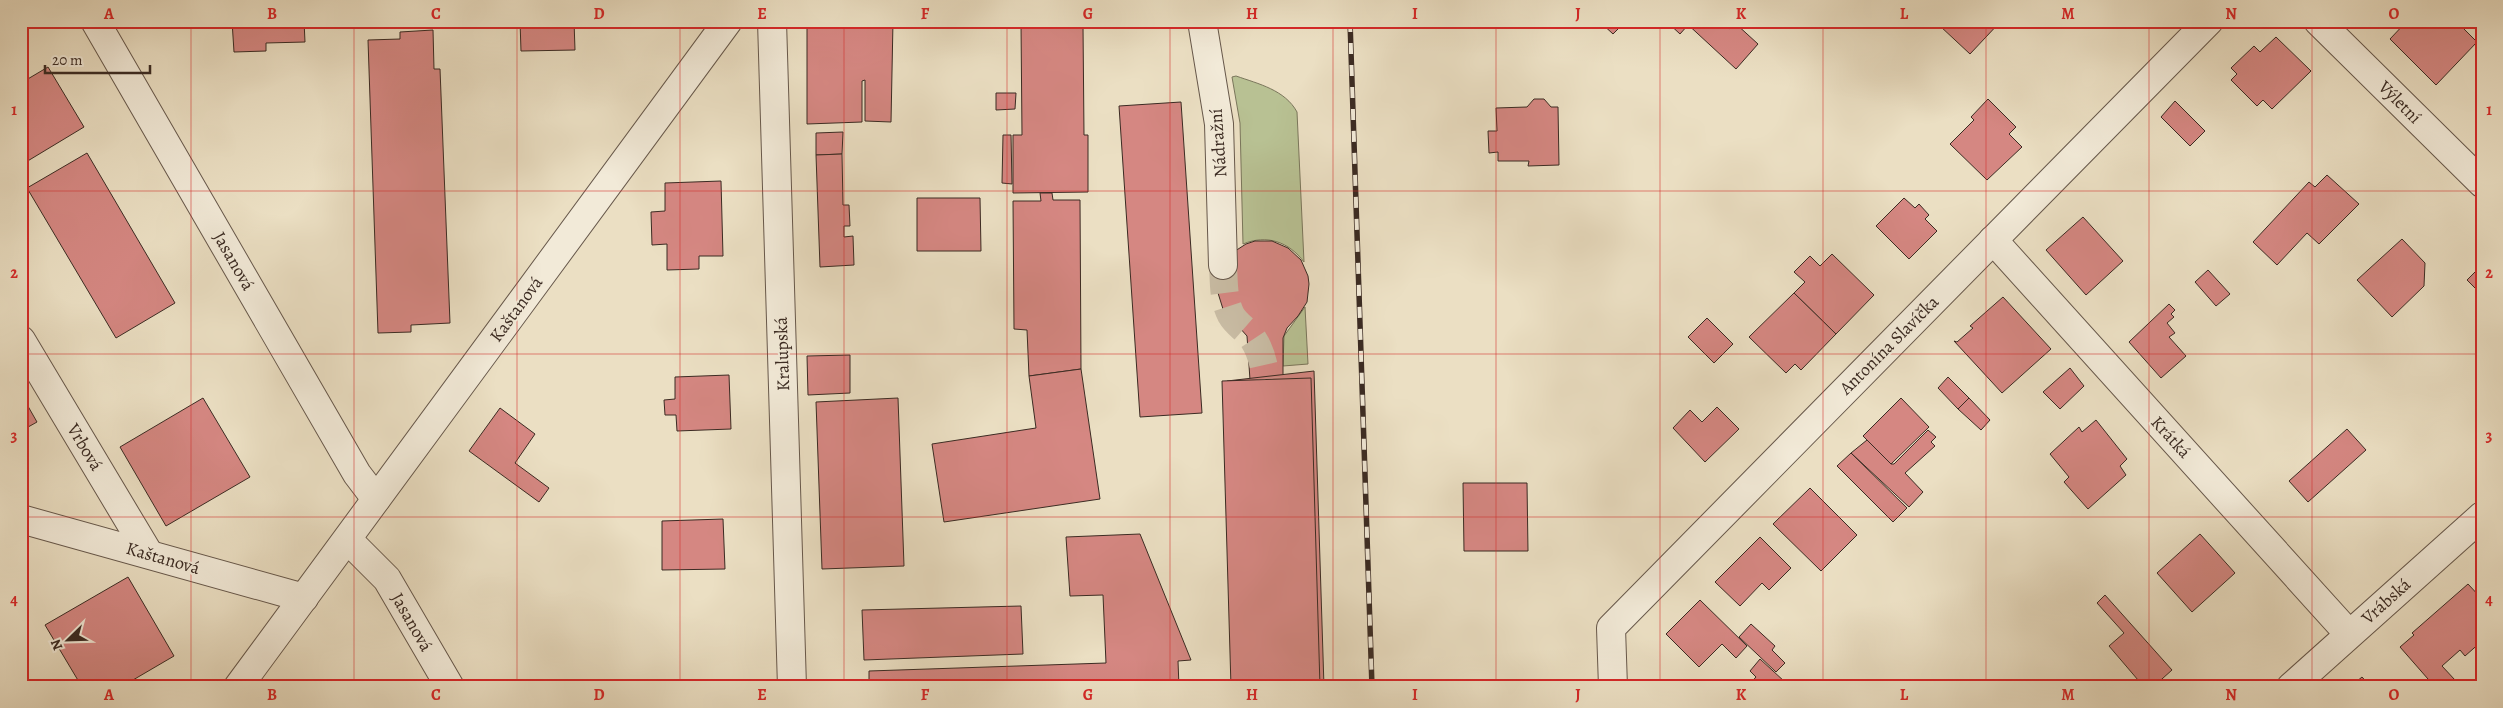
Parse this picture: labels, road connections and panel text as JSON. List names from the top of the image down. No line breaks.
{"streets":{"street":["Výletní","Nádražní","Jasanová","Kaštanová","Antonína Slavíčka","Kralupská","Krátká","Vrbová","Vrábská"]},"crossings":[["Jasanová","Kaštanová"],["Kaštanová","Vrbová"],["Antonína Slavíčka","Krátká"],["Krátká","Vrábská"]],"scale_bar":"20 m","north":"bottom left","grid":{"columns":["A","B","C","D","E","F","G","H","I","J","K","L","M","N","O"],"rows":["1","2","3","4"]}}
